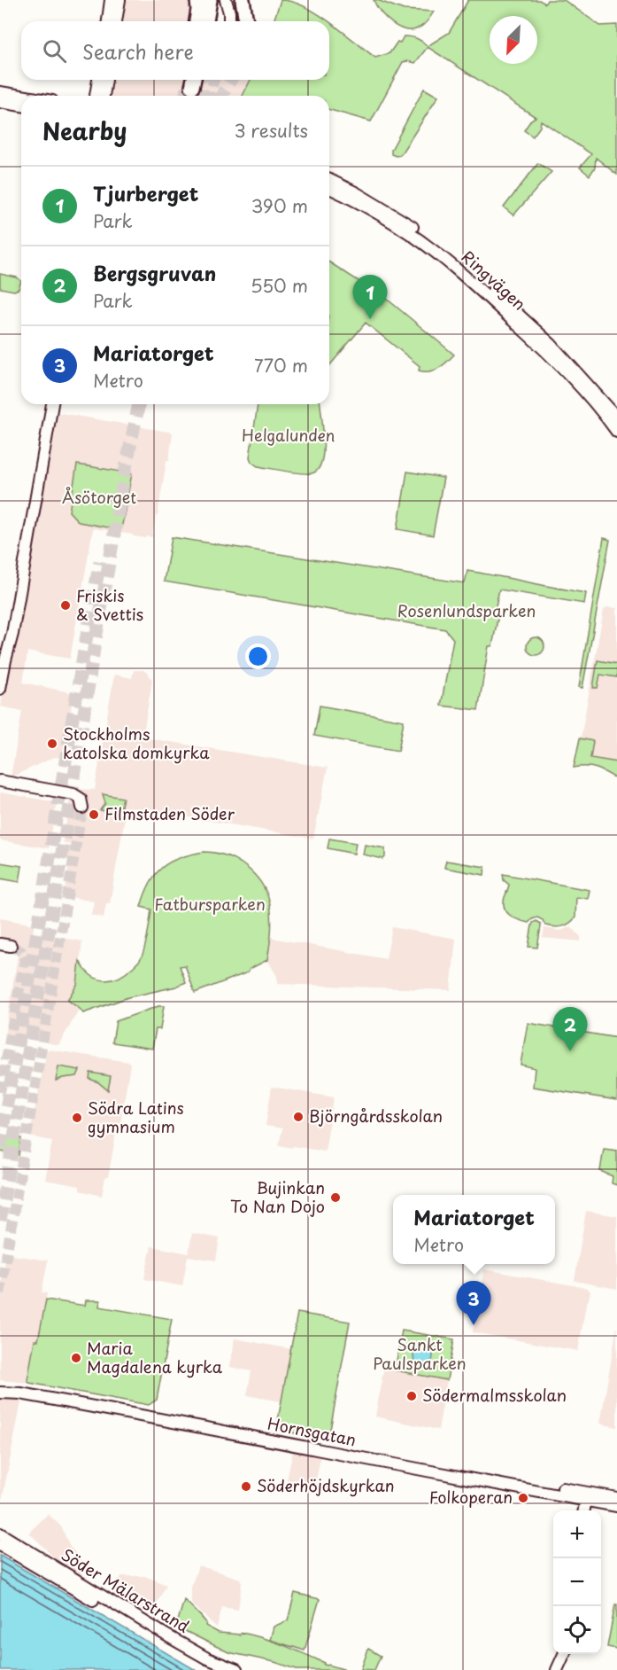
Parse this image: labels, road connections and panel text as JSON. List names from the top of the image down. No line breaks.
{"streets":{"street":["Ringvägen","Hornsgatan","Söder Mälarstrand"]},"parks":["Helgalunden","Åsötorget","Rosenlundsparken","Fatbursparken","Sankt Paulsparken"],"places":["Friskis & Svettis","Stockholms katolska domkyrka","Filmstaden Söder","Björngårdsskolan","Södra Latins gymnasium","Bujinkan To Nan Dojo","Maria Magdalena kyrka","Södermalmsskolan","Söderhöjdskyrkan","Folkoperan"],"north":"bottom left","page":{"search":"Search here","heading":["Nearby","3 results"],"list":[{"mark":"1","name":"Tjurberget","note":"Park","value":"390 m"},{"mark":"2","name":"Bergsgruvan","note":"Park","value":"550 m"},{"mark":"3","name":"Mariatorget","note":"Metro","value":"770 m"}],"pins":["1","2","3"],"popup":["Mariatorget","Metro"],"map_buttons":["+","−"]}}
